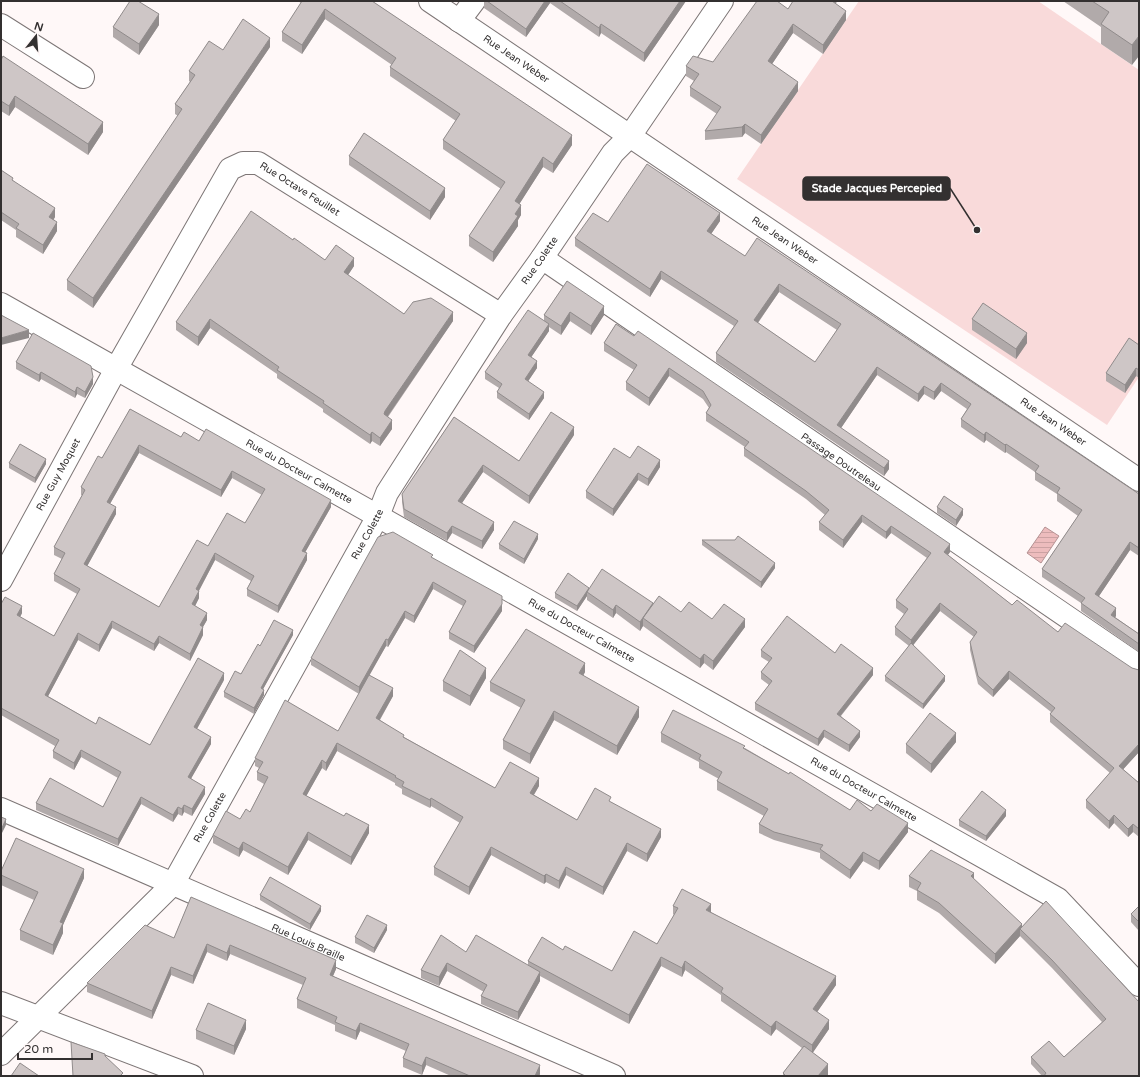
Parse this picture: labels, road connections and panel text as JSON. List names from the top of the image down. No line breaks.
{"streets":{"street":["Rue Jean Weber","Rue Octave Feuillet","Rue Colette","Passage Doutreleau","Rue du Docteur Calmette","Rue Guy Moquet","Rue Louis Braille"]},"crossings":[["Rue Jean Weber","Rue Colette"],["Rue Octave Feuillet","Rue Colette"],["Rue Octave Feuillet","Rue du Docteur Calmette"],["Rue Octave Feuillet","Rue Guy Moquet"],["Rue Colette","Passage Doutreleau"],["Rue Colette","Rue du Docteur Calmette"],["Rue Colette","Rue Louis Braille"],["Rue du Docteur Calmette","Rue Guy Moquet"]],"places":["Stade Jacques Percepied"],"scale_bar":"20 m","north":"top"}
